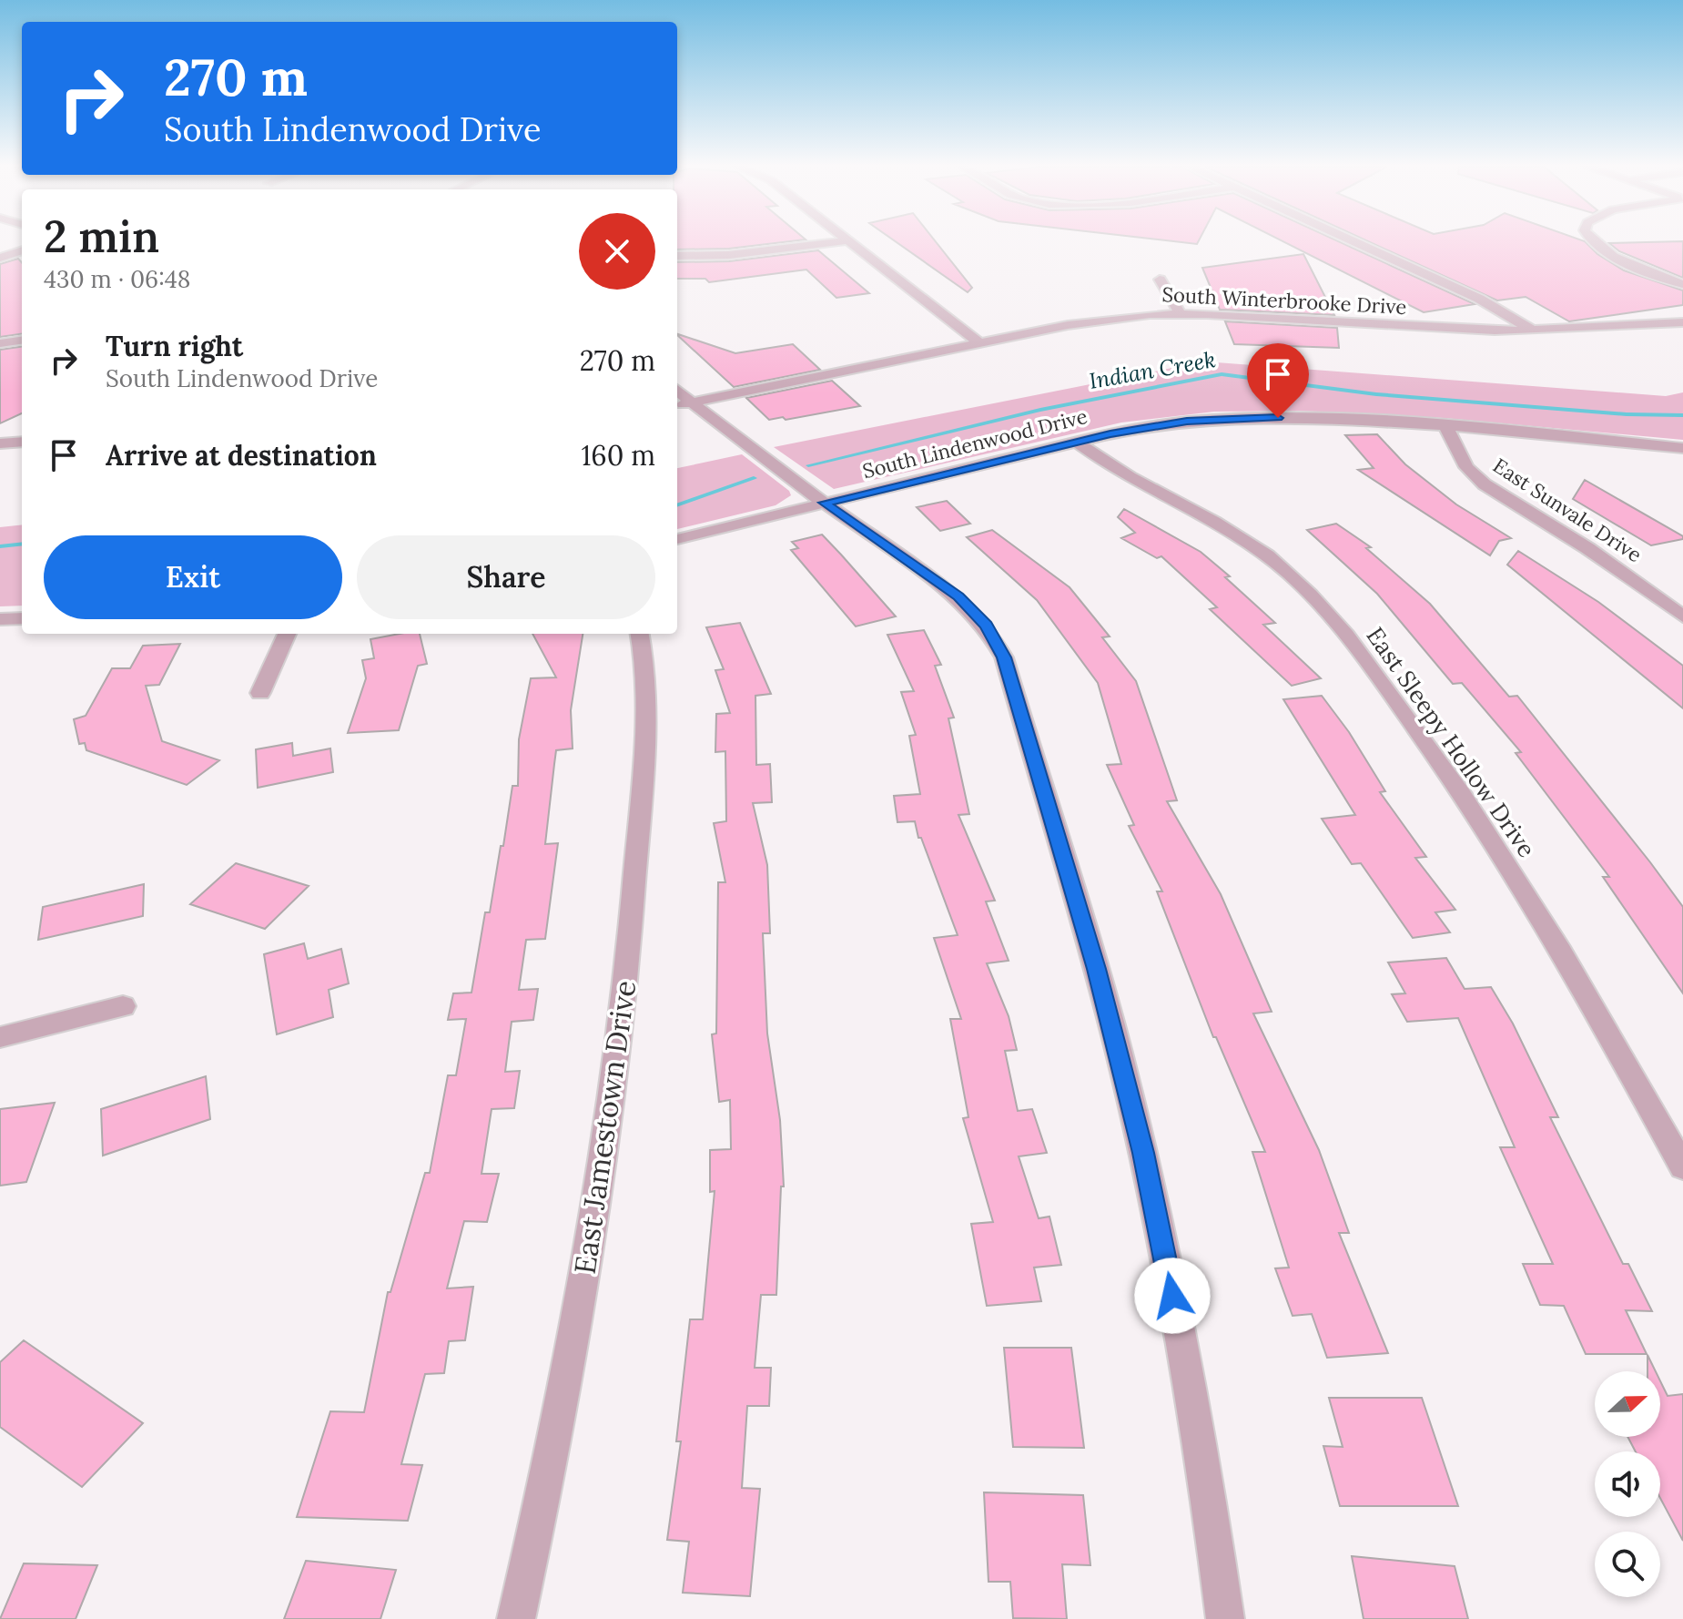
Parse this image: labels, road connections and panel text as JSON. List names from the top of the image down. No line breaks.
{"streets":{"street":["South Winterbrooke Drive","South Lindenwood Drive","East Sunvale Drive","East Sleepy Hollow Drive","East Jamestown Drive"]},"crossings":[["South Lindenwood Drive","East Sunvale Drive"],["South Lindenwood Drive","East Sleepy Hollow Drive"]],"water":["Indian Creek"],"north":"right","page":{"turn":["270 m","South Lindenwood Drive"],"heading":["2 min","430 m · 06:48"],"list":[{"name":"Turn right","note":"South Lindenwood Drive","value":"270 m"},{"name":"Arrive at destination","value":"160 m"}],"buttons":["Exit","Share"]}}
